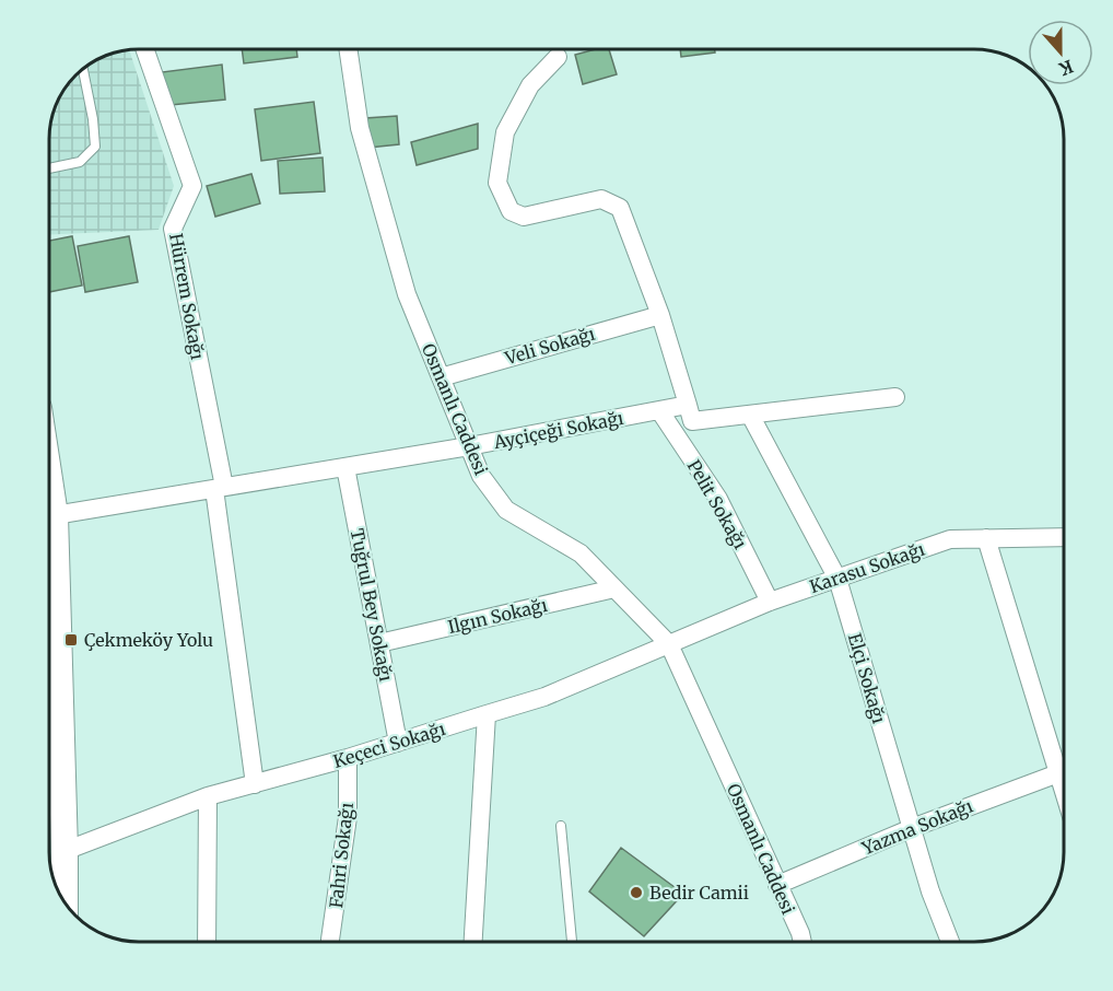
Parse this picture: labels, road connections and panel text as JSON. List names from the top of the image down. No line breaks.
{"streets":{"street":["Hürrem Sokağı","Veli Sokağı","Osmanlı Caddesi","Ayçiçeği Sokağı","Pelit Sokağı","Karasu Sokağı","Tuğrul Bey Sokağı","Ilgın Sokağı","Elçi Sokağı","Keçeci Sokağı","Yazma Sokağı","Fahri Sokağı"]},"crossings":[["Hürrem Sokağı","Ayçiçeği Sokağı"],["Hürrem Sokağı","Keçeci Sokağı"],["Veli Sokağı","Osmanlı Caddesi"],["Osmanlı Caddesi","Ayçiçeği Sokağı"],["Osmanlı Caddesi","Karasu Sokağı"],["Osmanlı Caddesi","Ilgın Sokağı"],["Osmanlı Caddesi","Keçeci Sokağı"],["Osmanlı Caddesi","Yazma Sokağı"],["Ayçiçeği Sokağı","Pelit Sokağı"],["Ayçiçeği Sokağı","Tuğrul Bey Sokağı"],["Pelit Sokağı","Karasu Sokağı"],["Karasu Sokağı","Elçi Sokağı"],["Karasu Sokağı","Keçeci Sokağı"],["Tuğrul Bey Sokağı","Ilgın Sokağı"],["Tuğrul Bey Sokağı","Keçeci Sokağı"],["Elçi Sokağı","Yazma Sokağı"],["Keçeci Sokağı","Fahri Sokağı"]],"places":{"transit":["Çekmeköy Yolu"],"other":["Bedir Camii"]},"north":"bottom"}
